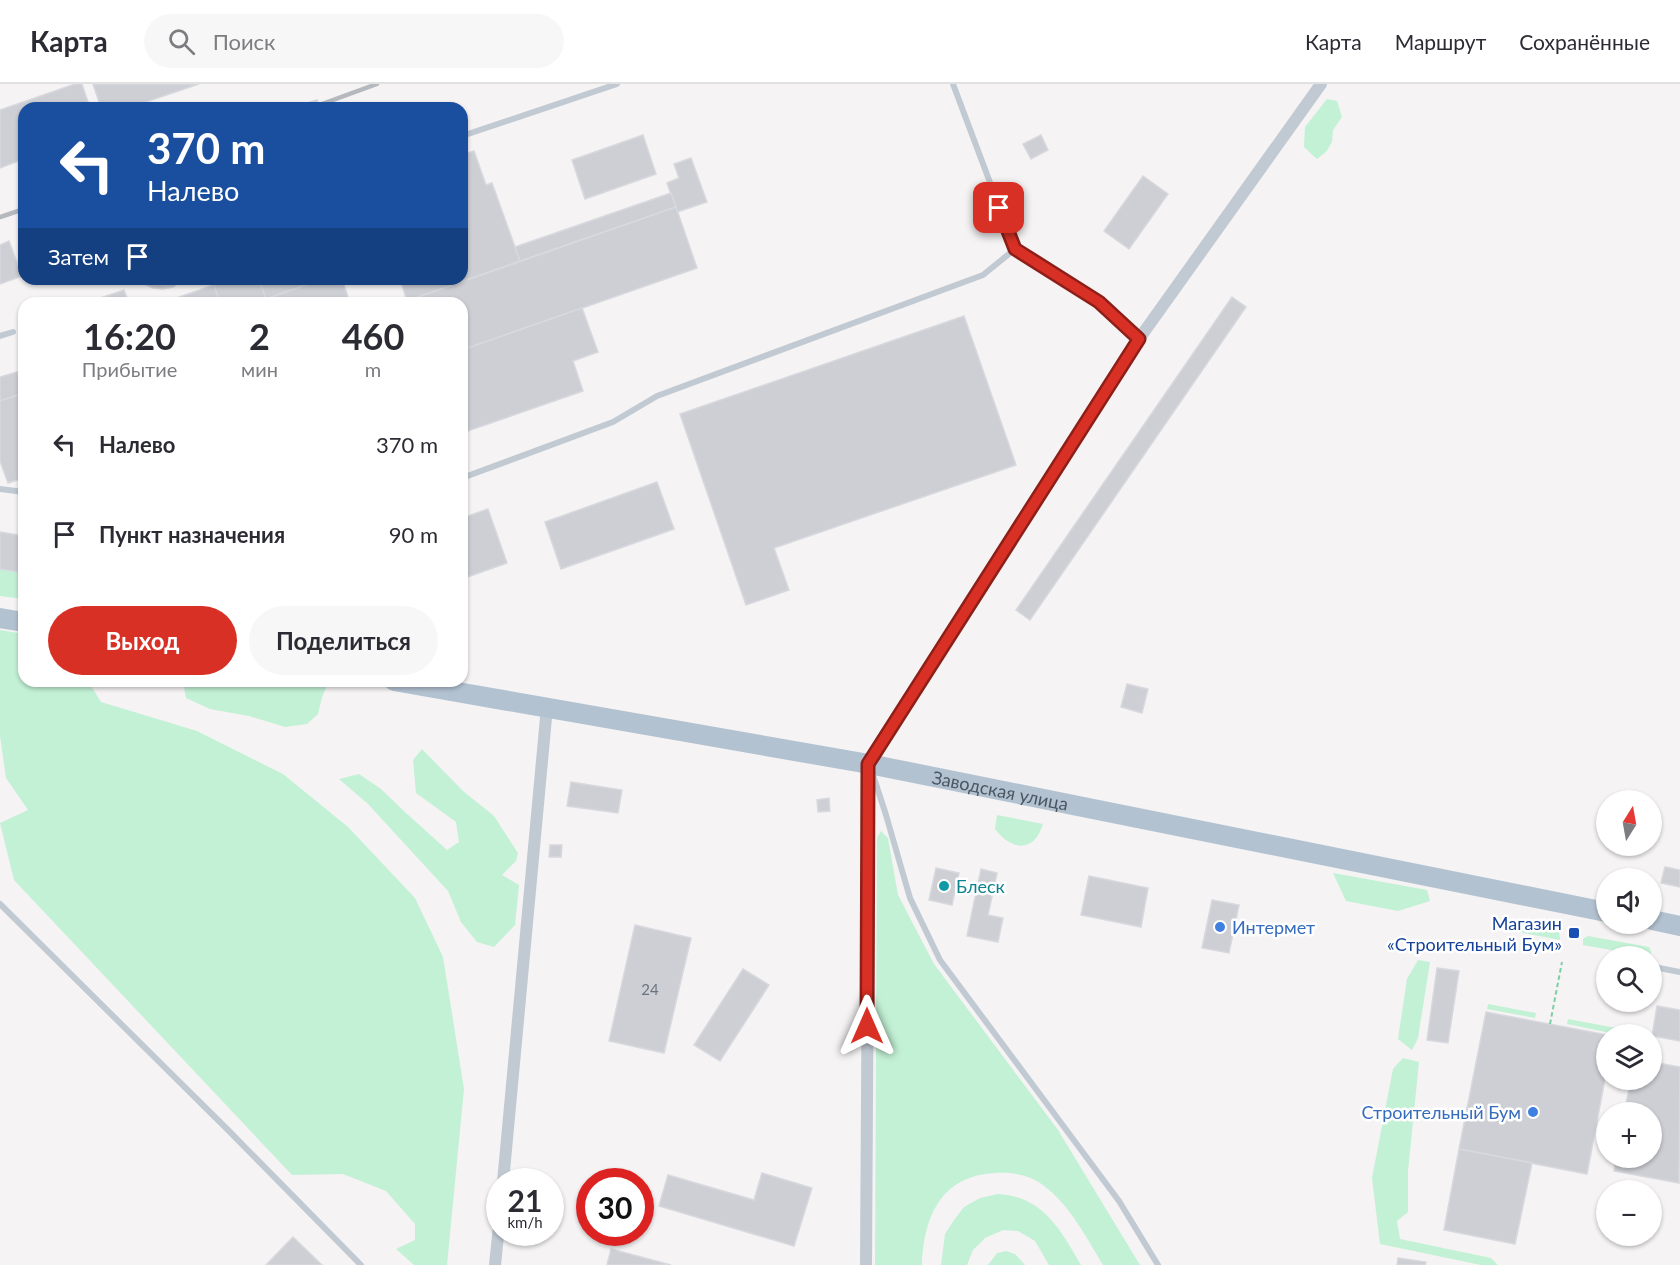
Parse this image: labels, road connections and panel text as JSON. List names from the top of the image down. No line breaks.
{"streets":{"main road":["Заводская улица"]},"places":{"other":["Блеск","Интермет","Строительный Бум"],"transit":["Магазин «Строительный Бум»"]},"house_numbers":["24"],"north":"top","page":{"header":"Карта","search":"Поиск","nav":["Карта","Маршрут","Сохранённые"],"turn":["370 m","Налево"],"then":"Затем","eta":["16:20","Прибытие","2","мин","460","m"],"list":[{"name":"Налево","value":"370 m"},{"name":"Пункт назначения","value":"90 m"}],"buttons":["Выход","Поделиться"],"map_buttons":["+","−"],"speed":"21 km/h","limit":"30"}}
